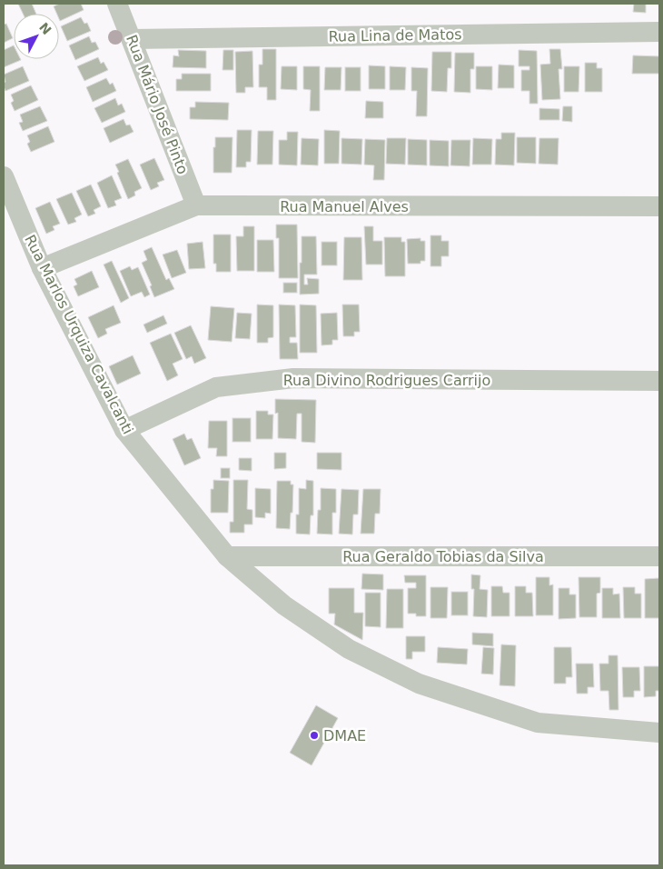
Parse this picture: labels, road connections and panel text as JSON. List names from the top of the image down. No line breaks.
{"streets":{"street":["Rua Lina de Matos","Rua Mário José Pinto","Rua Manuel Alves","Rua Marlos Urquiza Cavalcanti","Rua Divino Rodrigues Carrijo","Rua Geraldo Tobias da Silva"]},"crossings":[["Rua Lina de Matos","Rua Mário José Pinto"],["Rua Mário José Pinto","Rua Manuel Alves"],["Rua Manuel Alves","Rua Marlos Urquiza Cavalcanti"],["Rua Marlos Urquiza Cavalcanti","Rua Divino Rodrigues Carrijo"],["Rua Marlos Urquiza Cavalcanti","Rua Geraldo Tobias da Silva"]],"places":["DMAE"],"north":"top right"}
